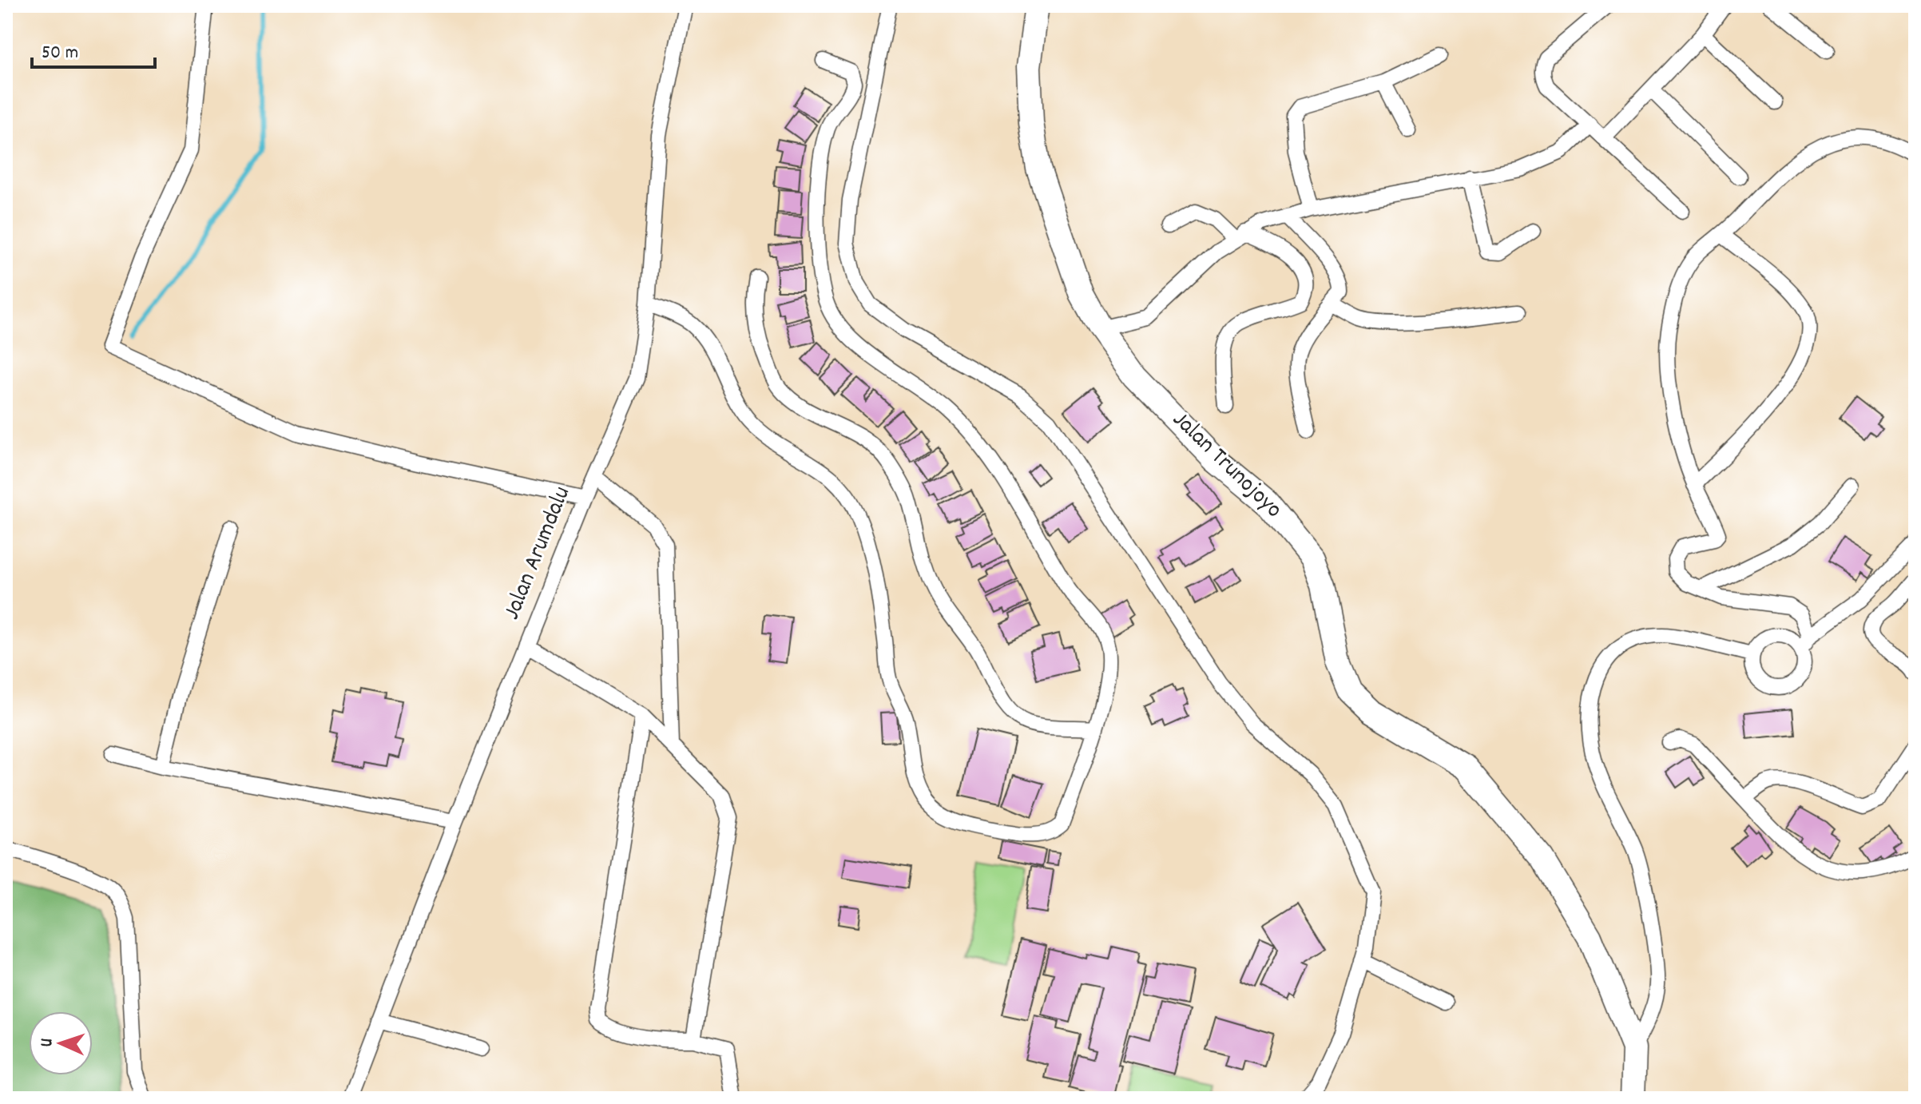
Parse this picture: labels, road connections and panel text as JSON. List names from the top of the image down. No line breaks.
{"streets":{"main road":["Jalan Trunojoyo"],"street":["Jalan Arumdalu"]},"scale_bar":"50 m","north":"left"}
